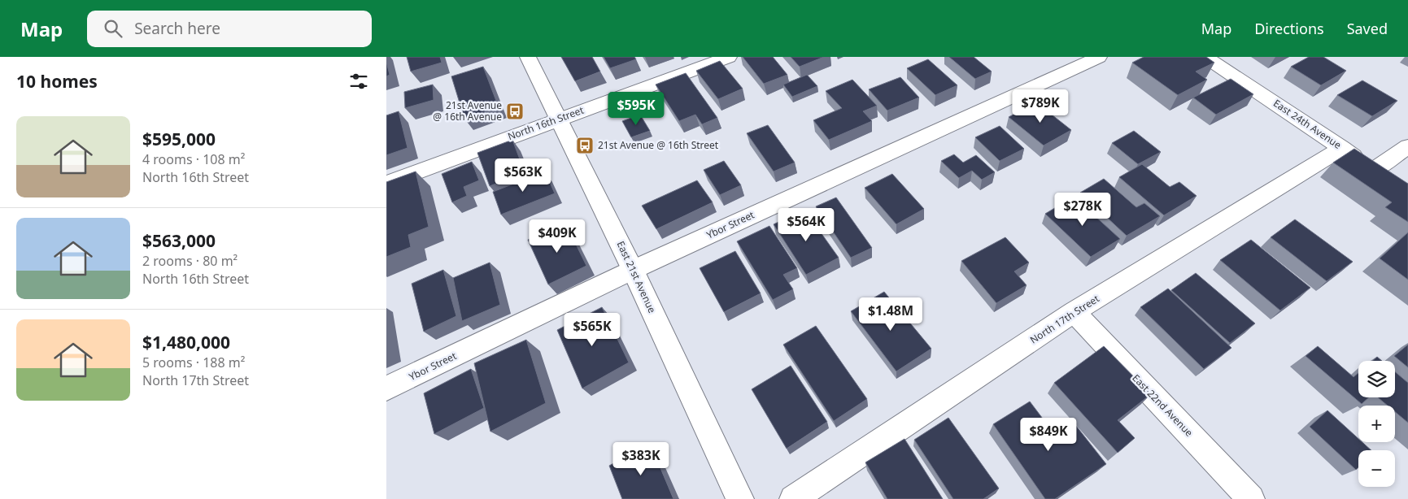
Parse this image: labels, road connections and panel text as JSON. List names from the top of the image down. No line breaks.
{"streets":{"street":["North 16th Street","East 24th Avenue","Ybor Street","East 21st Avenue","North 17th Street","East 22nd Avenue"]},"crossings":[["North 16th Street","East 21st Avenue"],["East 24th Avenue","North 17th Street"],["Ybor Street","East 21st Avenue"],["North 17th Street","East 22nd Avenue"]],"places":{"bus stop":["21st Avenue @ 16th Avenue","21st Avenue @ 16th Street"]},"page":{"header":"Map","search":"Search here","nav":["Map","Directions","Saved"],"heading":"10 homes","price":["$789K","$595K","$563K","$278K","$564K","$409K","$1.48M","$565K","$849K","$383K"],"list":[{"name":"$595,000","note":"4 rooms · 108 m² · North 16th Street"},{"name":"$563,000","note":"2 rooms · 80 m² · North 16th Street"},{"name":"$1,480,000","note":"5 rooms · 188 m² · North 17th Street"}],"map_buttons":["+","−"]}}
